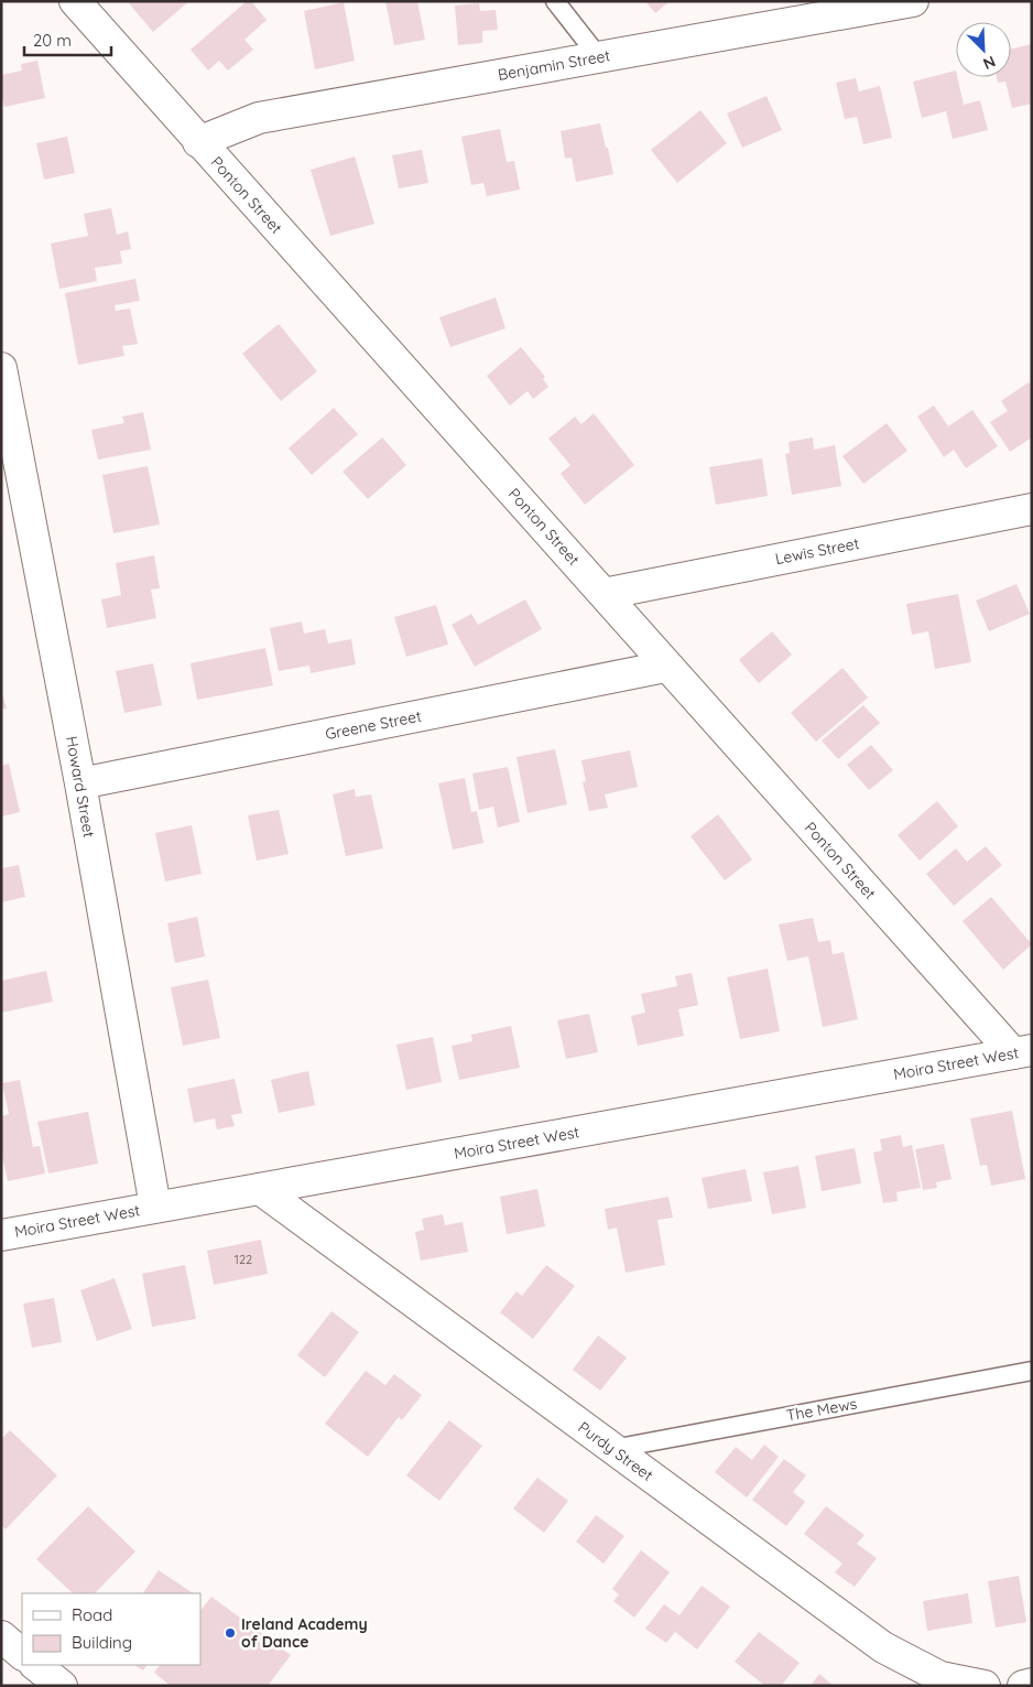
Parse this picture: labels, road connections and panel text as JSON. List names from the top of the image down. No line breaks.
{"streets":{"street":["Benjamin Street","Ponton Street","Lewis Street","Greene Street","Howard Street","Moira Street West","Purdy Street"],"lane":["The Mews"]},"crossings":[["Benjamin Street","Ponton Street"],["Ponton Street","Lewis Street"],["Ponton Street","Greene Street"],["Ponton Street","Moira Street West"],["Greene Street","Howard Street"],["Howard Street","Moira Street West"],["Moira Street West","Purdy Street"],["The Mews","Purdy Street"]],"places":["Ireland Academy of Dance"],"house_numbers":["122"],"legend":["Road","Building"],"scale_bar":"20 m","north":"bottom right"}
